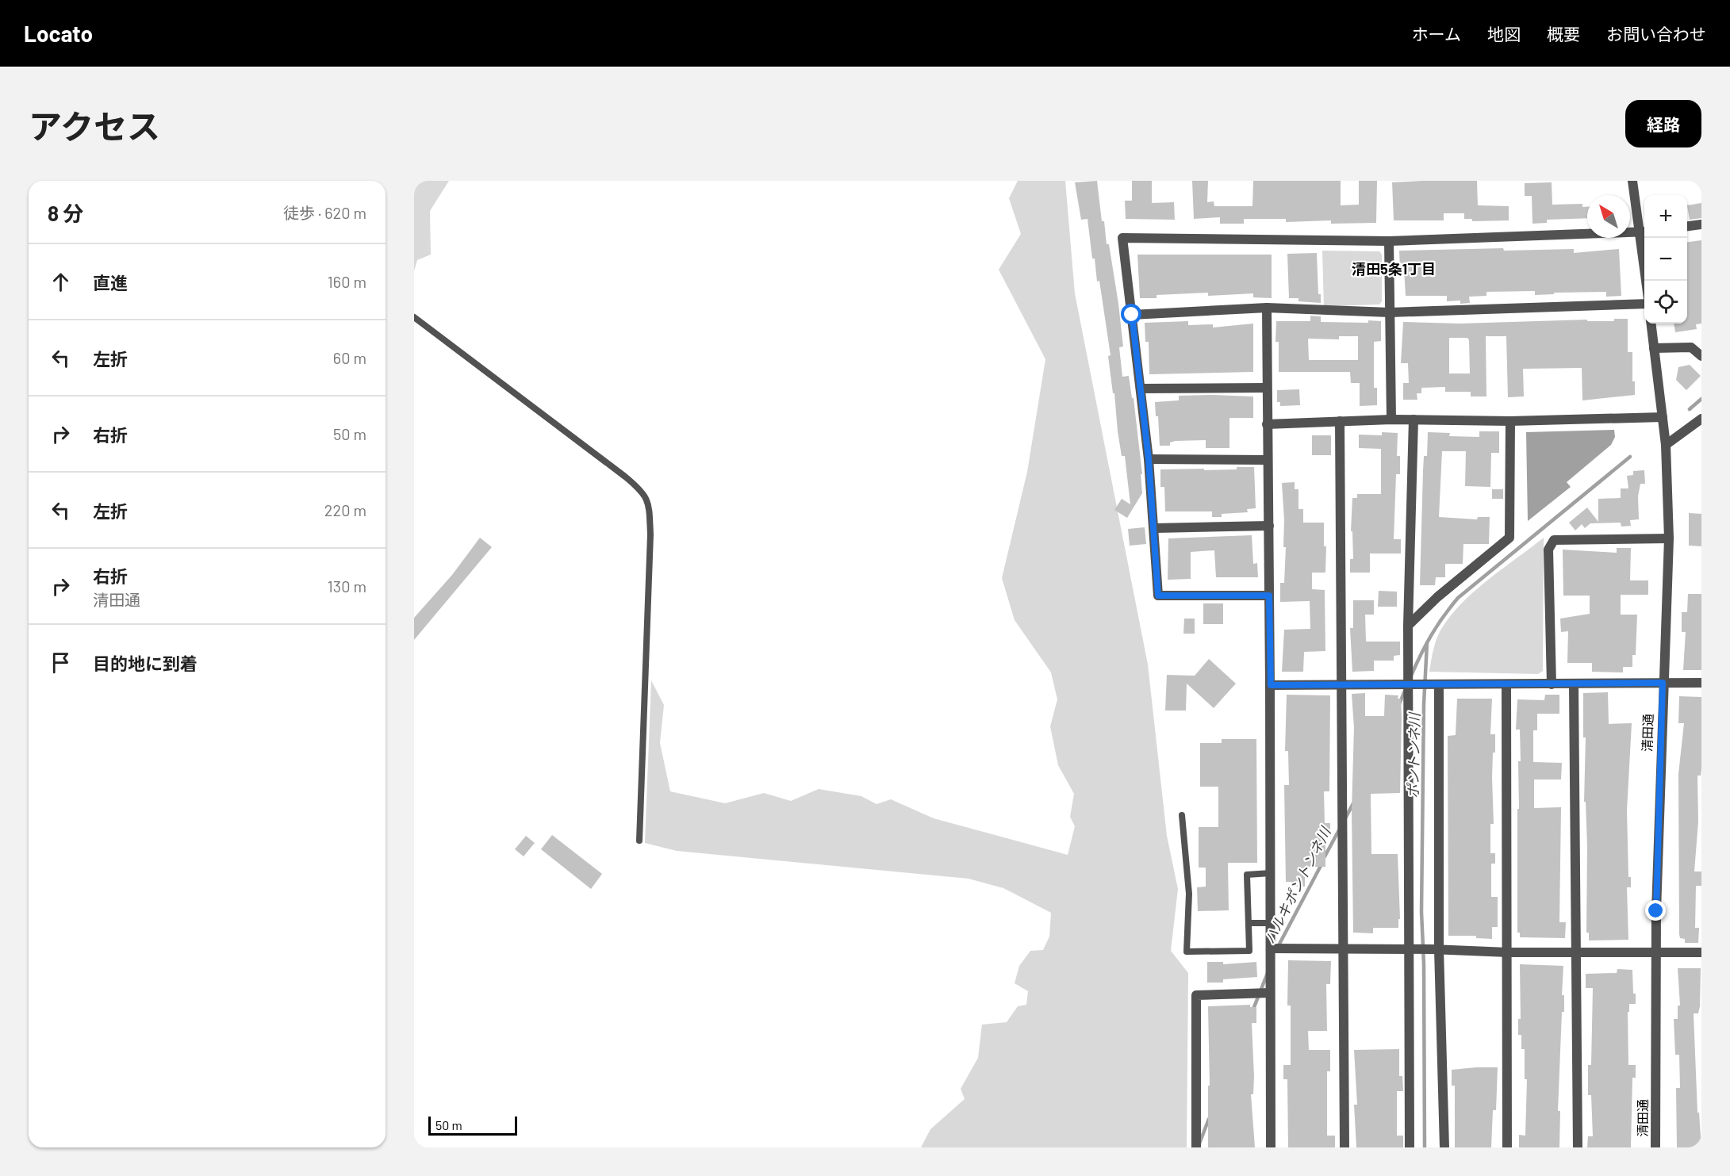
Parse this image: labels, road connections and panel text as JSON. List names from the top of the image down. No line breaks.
{"streets":{"street":["清田通"]},"districts":["清田5条1丁目"],"water":["ポントンネ川","ハルキポントンネ川"],"scale_bar":"50 m","north":"top left","page":{"header":"Locato","nav":["ホーム","地図","概要","お問い合わせ"],"title":"アクセス","buttons":"経路","heading":["8 分","徒歩 · 620 m"],"map_buttons":["+","−"],"list":[["直進","160 m"],["左折","60 m"],["右折","50 m"],["左折","220 m"],["右折","清田通","130 m"],"目的地に到着"],"scale":"50 m"}}
